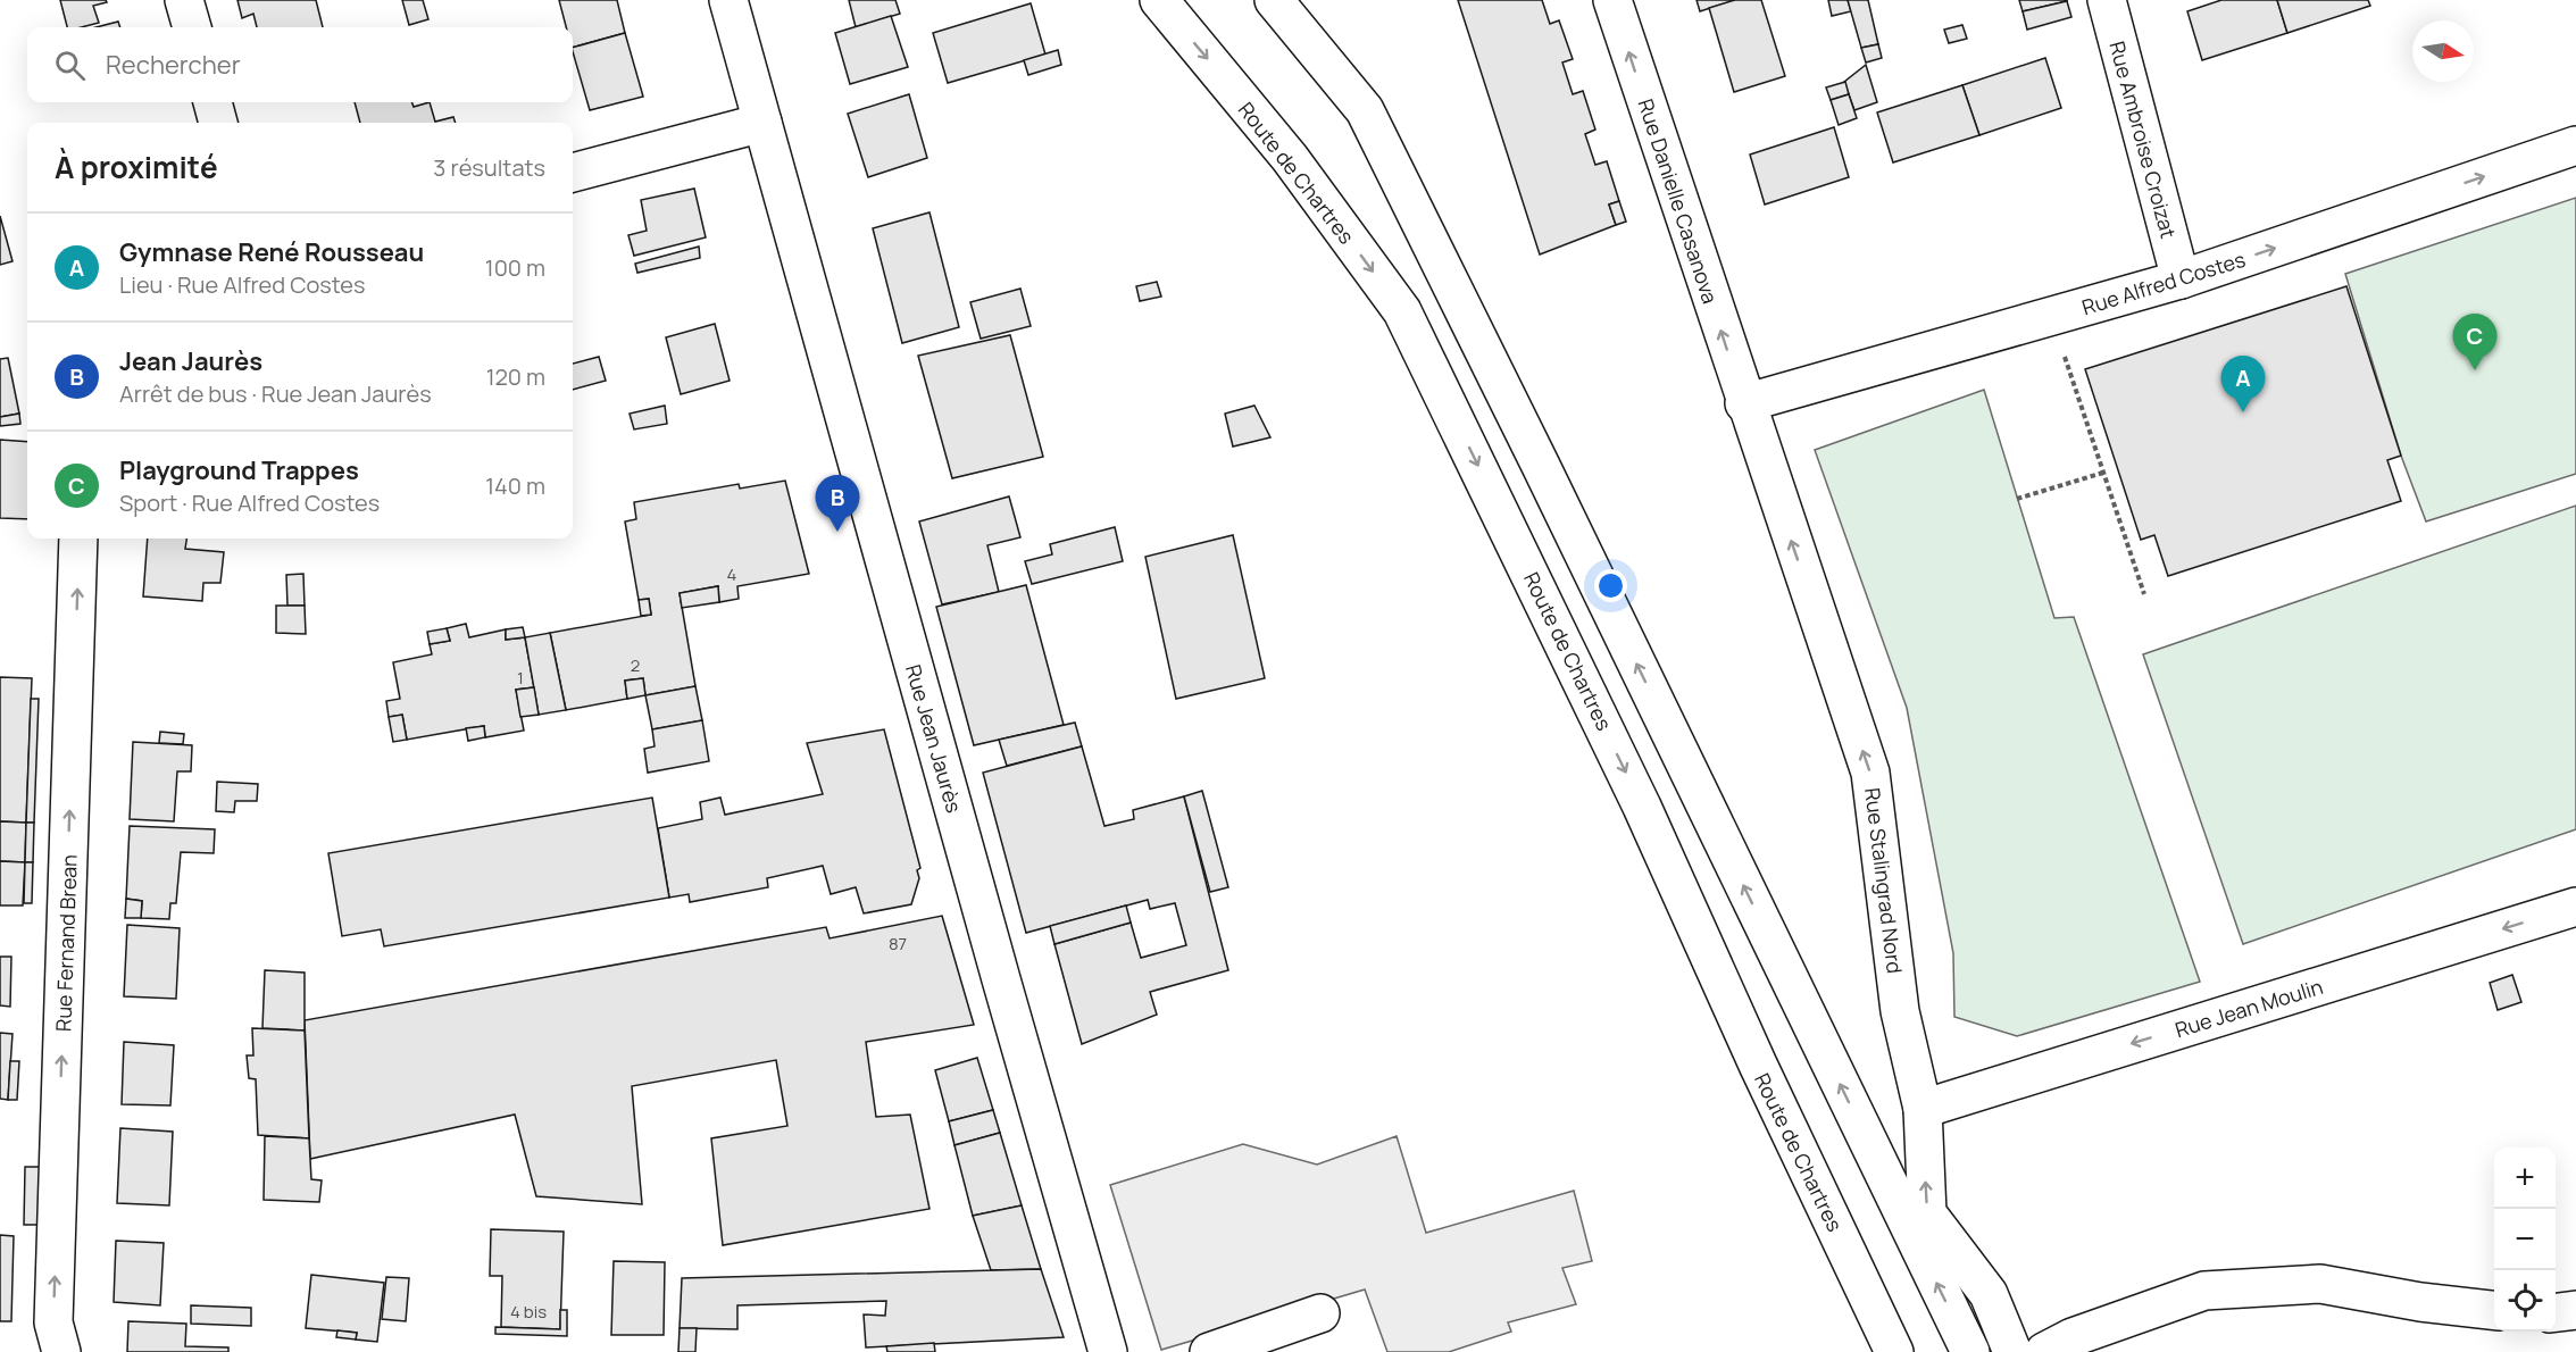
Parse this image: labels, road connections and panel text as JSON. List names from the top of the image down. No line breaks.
{"streets":{"street":["Rue Ambroise Croizat","Route de Chartres","Rue Danielle Casanova","Rue Alfred Costes","Rue Jean Jaurès","Rue Stalingrad Nord","Rue Fernand Brean","Rue Jean Moulin"]},"crossings":[["Rue Ambroise Croizat","Rue Alfred Costes"],["Rue Danielle Casanova","Rue Alfred Costes"],["Rue Danielle Casanova","Rue Stalingrad Nord"],["Rue Alfred Costes","Rue Stalingrad Nord"],["Rue Stalingrad Nord","Rue Jean Moulin"]],"one_way":["Rue Alfred Costes","Rue Fernand Brean"],"house_numbers":["4","2","1","87","4 bis"],"north":"right","page":{"search":"Rechercher","heading":["À proximité","3 résultats"],"list":[{"mark":"A","name":"Gymnase René Rousseau","note":"Lieu · Rue Alfred Costes","value":"100 m"},{"mark":"B","name":"Jean Jaurès","note":"Arrêt de bus · Rue Jean Jaurès","value":"120 m"},{"mark":"C","name":"Playground Trappes","note":"Sport · Rue Alfred Costes","value":"140 m"}],"pins":["C","A","B"],"map_buttons":["+","−"]}}
